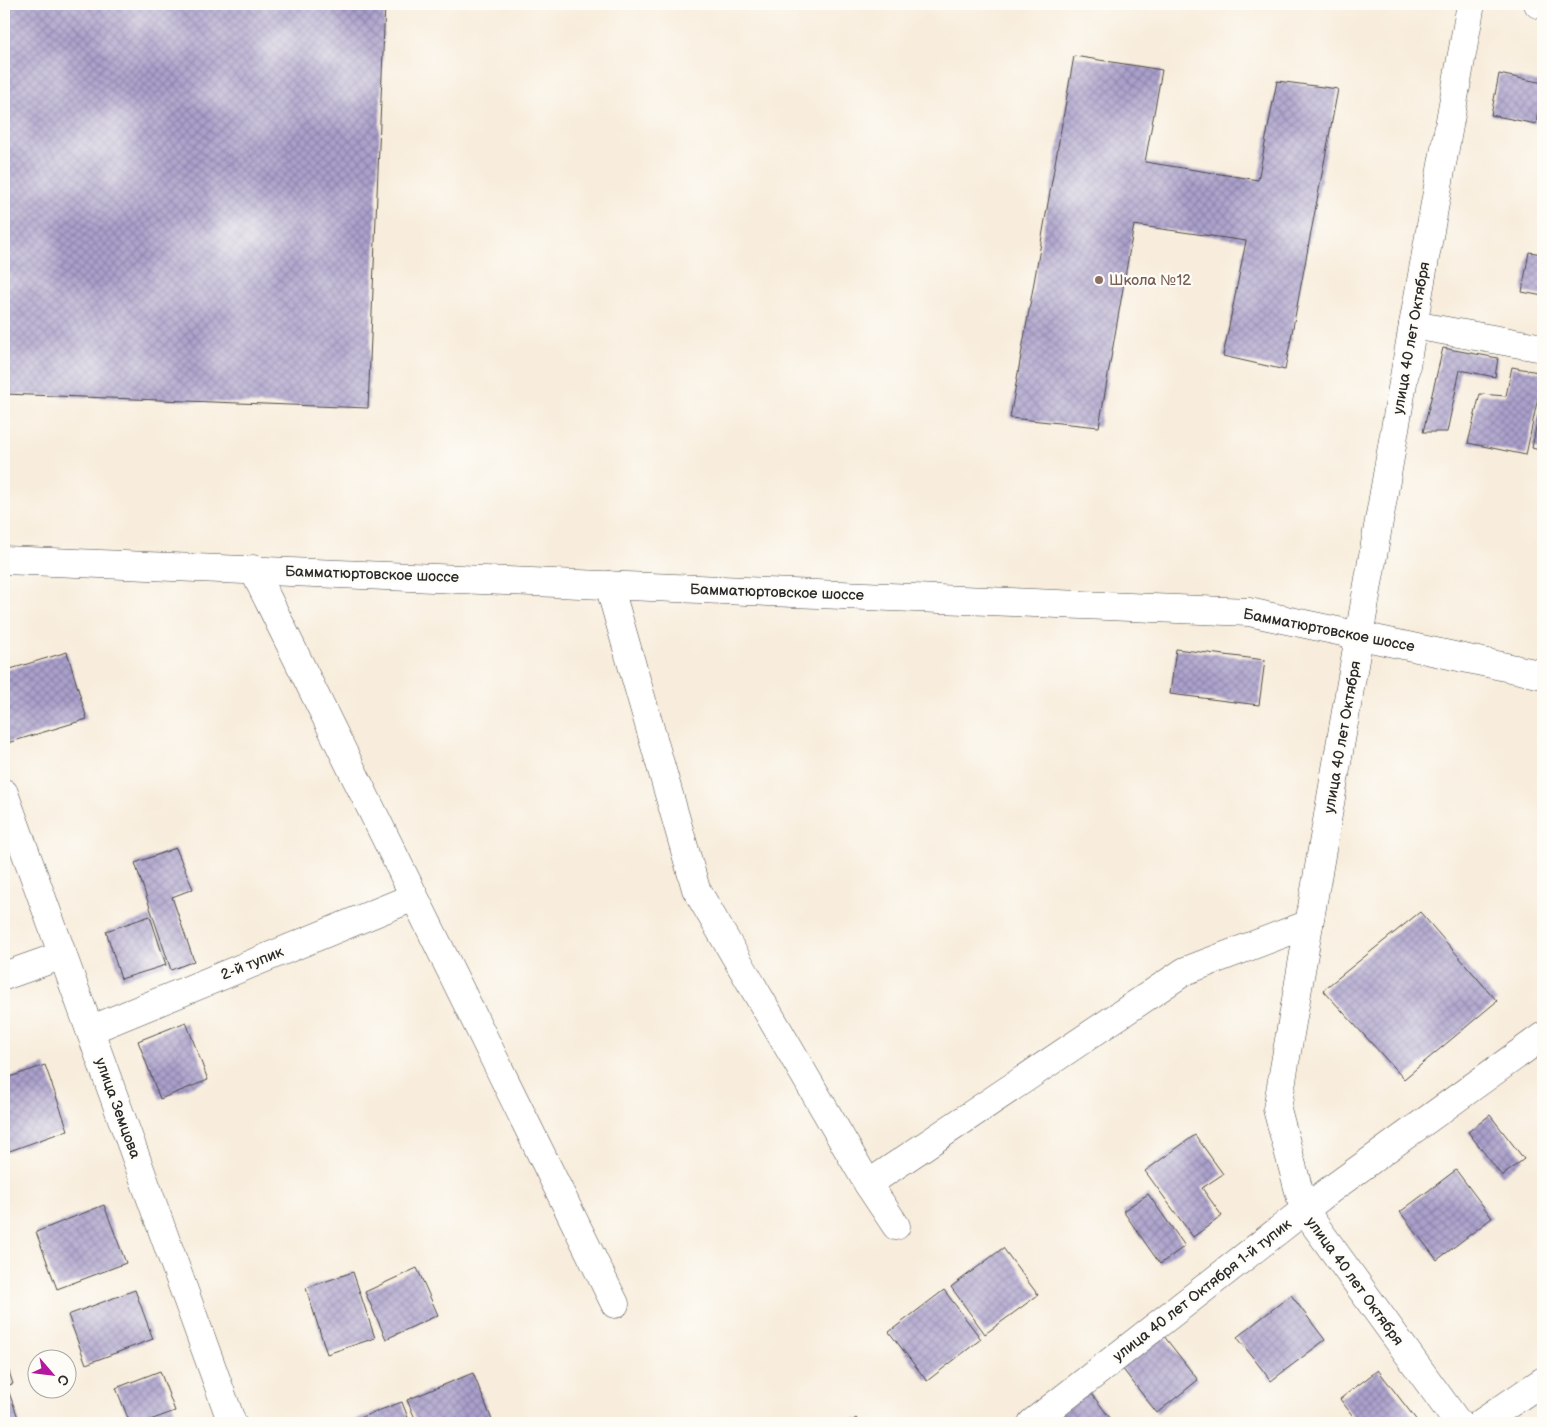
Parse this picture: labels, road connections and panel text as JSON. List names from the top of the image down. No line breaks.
{"streets":{"street":["улица 40 лет Октября","Бамматюртовское шоссе","2-й тупик","улица Земцова","улица 40 лет Октября 1-й тупик"]},"crossings":[["улица 40 лет Октября","Бамматюртовское шоссе"],["улица 40 лет Октября","улица 40 лет Октября 1-й тупик"],["2-й тупик","улица Земцова"]],"places":["Школа №12"],"north":"bottom right"}
